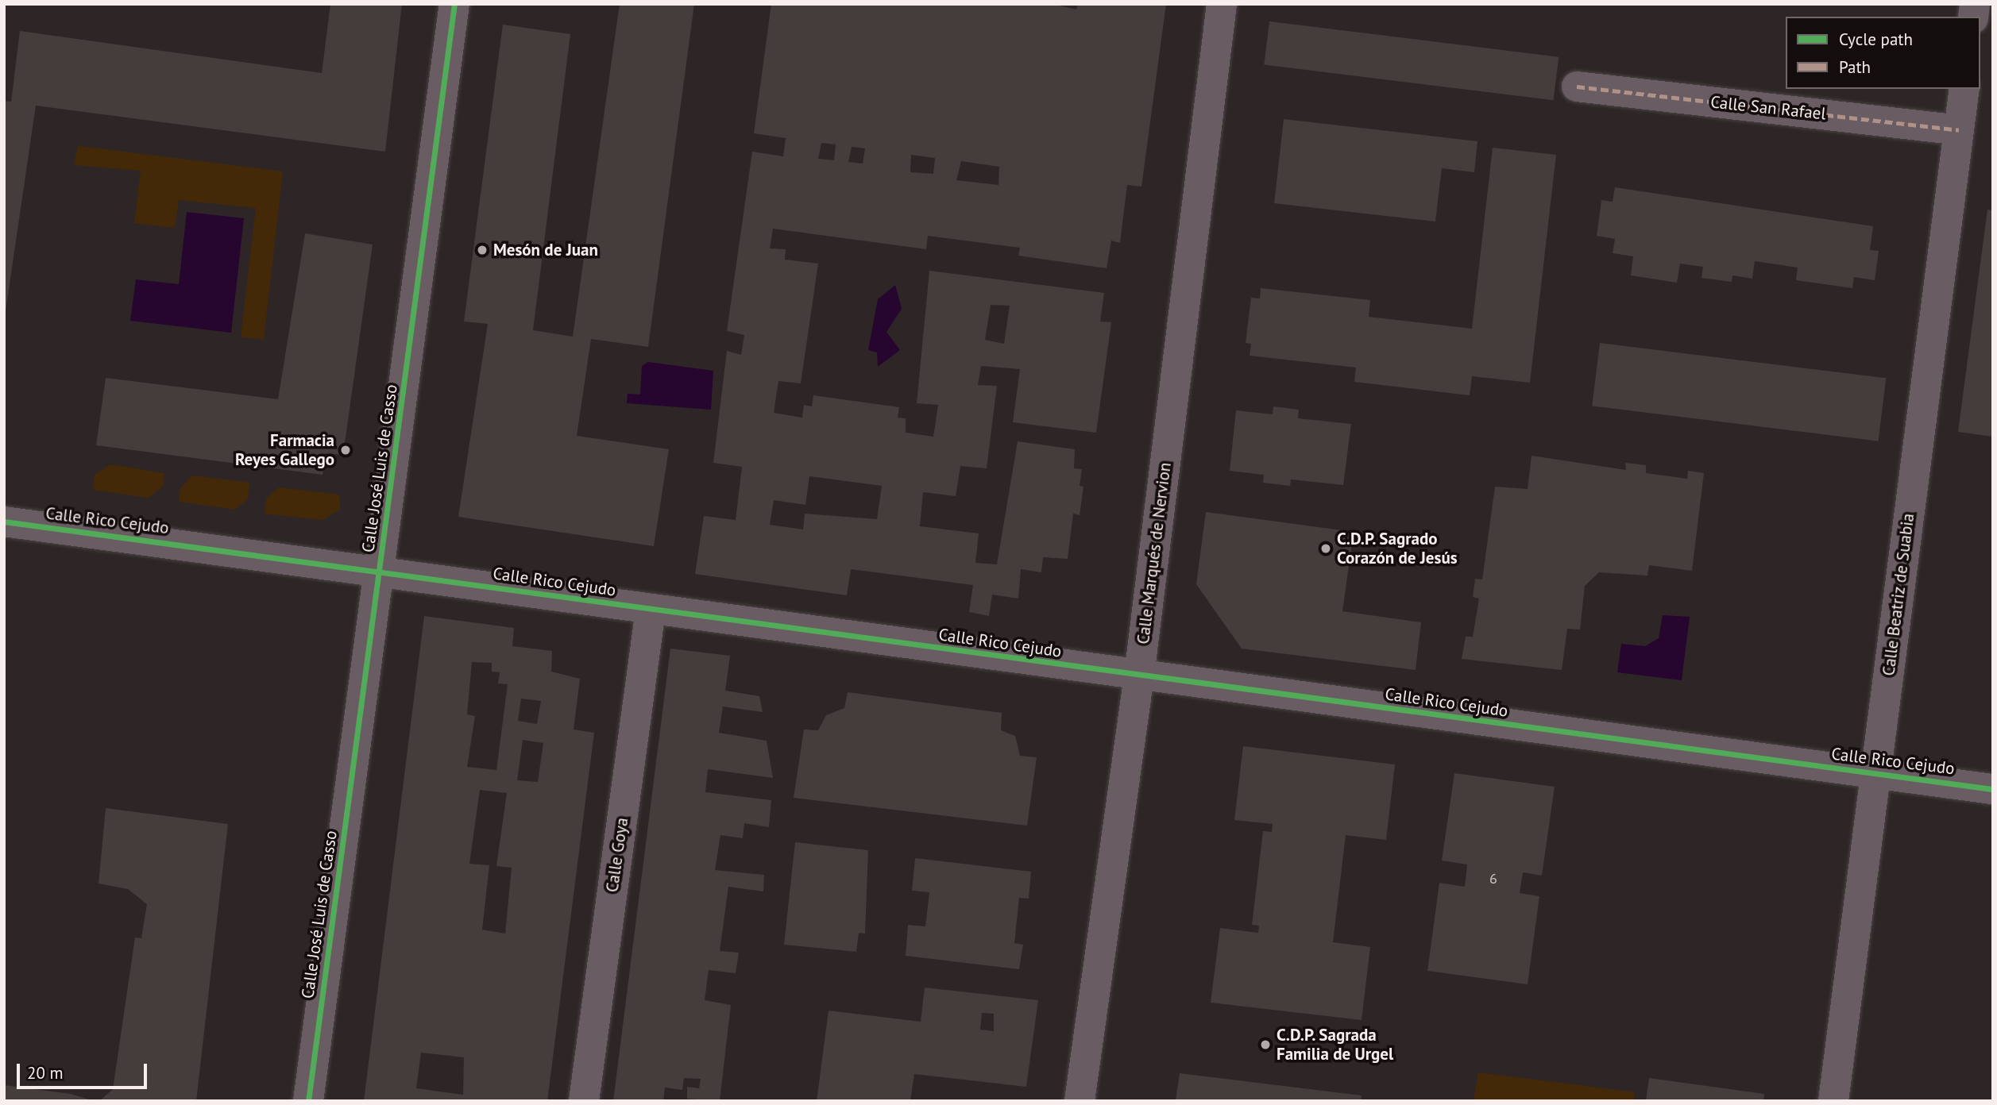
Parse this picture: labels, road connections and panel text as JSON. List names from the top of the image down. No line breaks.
{"streets":{"street":["Calle San Rafael","Calle José Luis de Casso","Calle Rico Cejudo","Calle Marqués de Nervion","Calle Beatriz de Suabia","Calle Goya"]},"crossings":[["Calle San Rafael","Calle Beatriz de Suabia"],["Calle José Luis de Casso","Calle Rico Cejudo"],["Calle Rico Cejudo","Calle Marqués de Nervion"],["Calle Rico Cejudo","Calle Beatriz de Suabia"],["Calle Rico Cejudo","Calle Goya"]],"places":["Mesón de Juan","Farmacia Reyes Gallego","C.D.P. Sagrado Corazón de Jesús","C.D.P. Sagrada Familia de Urgel"],"house_numbers":["6"],"legend":["Cycle path","Path"],"scale_bar":"20 m"}
